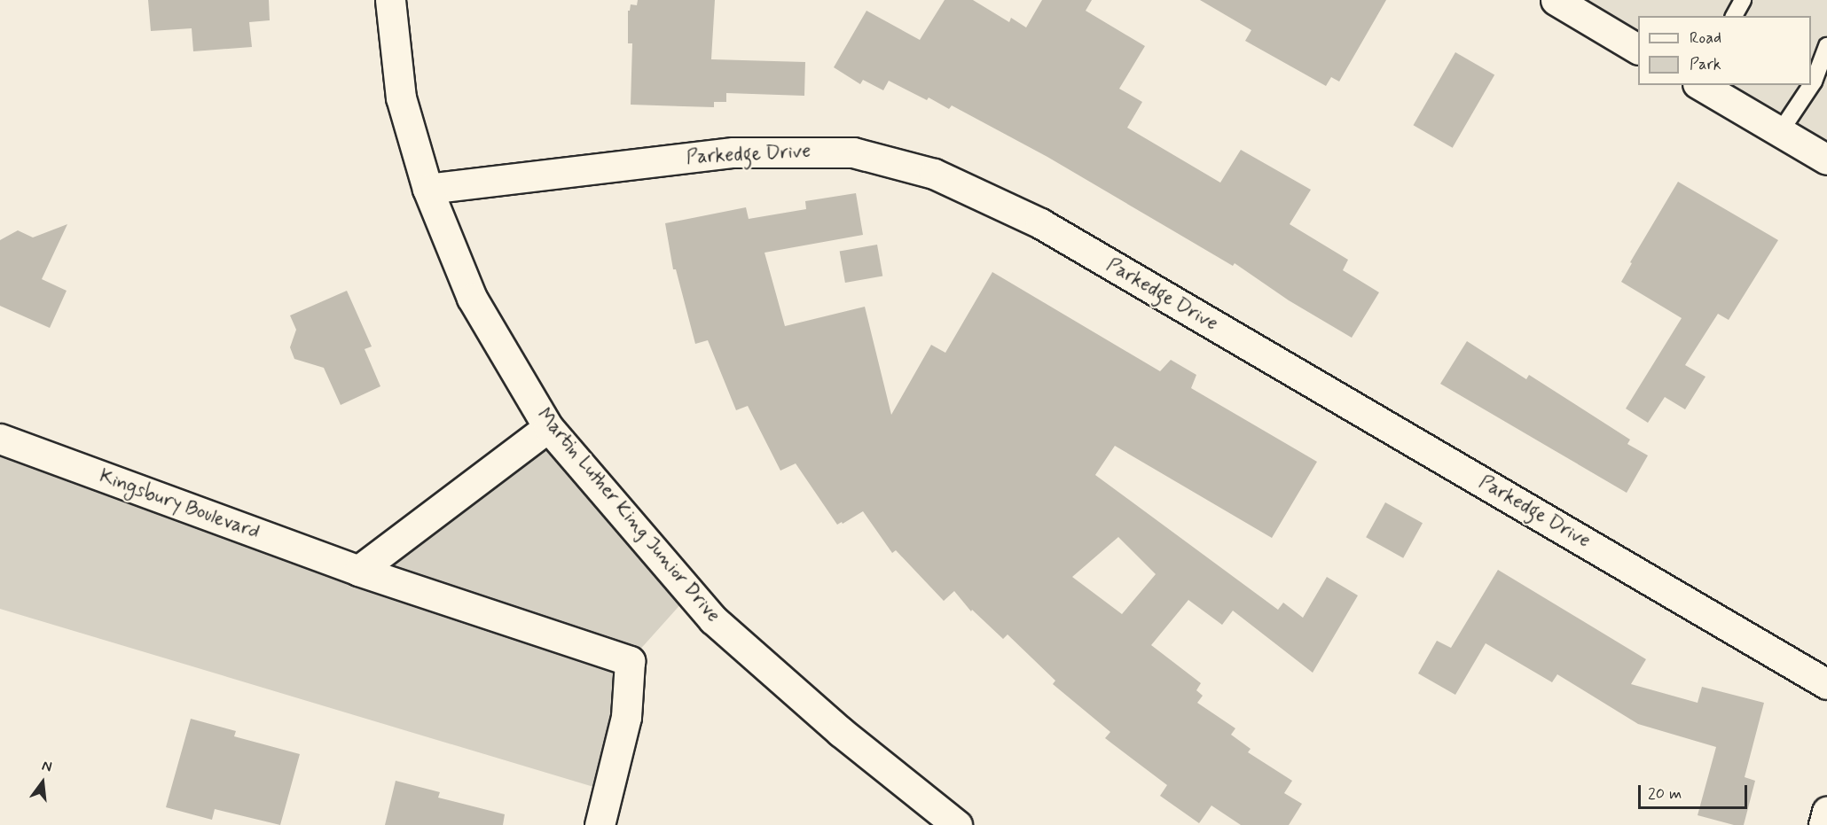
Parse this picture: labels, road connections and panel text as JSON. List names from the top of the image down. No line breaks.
{"streets":{"street":["Parkedge Drive","Kingsbury Boulevard","Martin Luther King Junior Drive"]},"crossings":[["Parkedge Drive","Martin Luther King Junior Drive"]],"legend":["Road","Park"],"scale_bar":"20 m","north":"top"}
